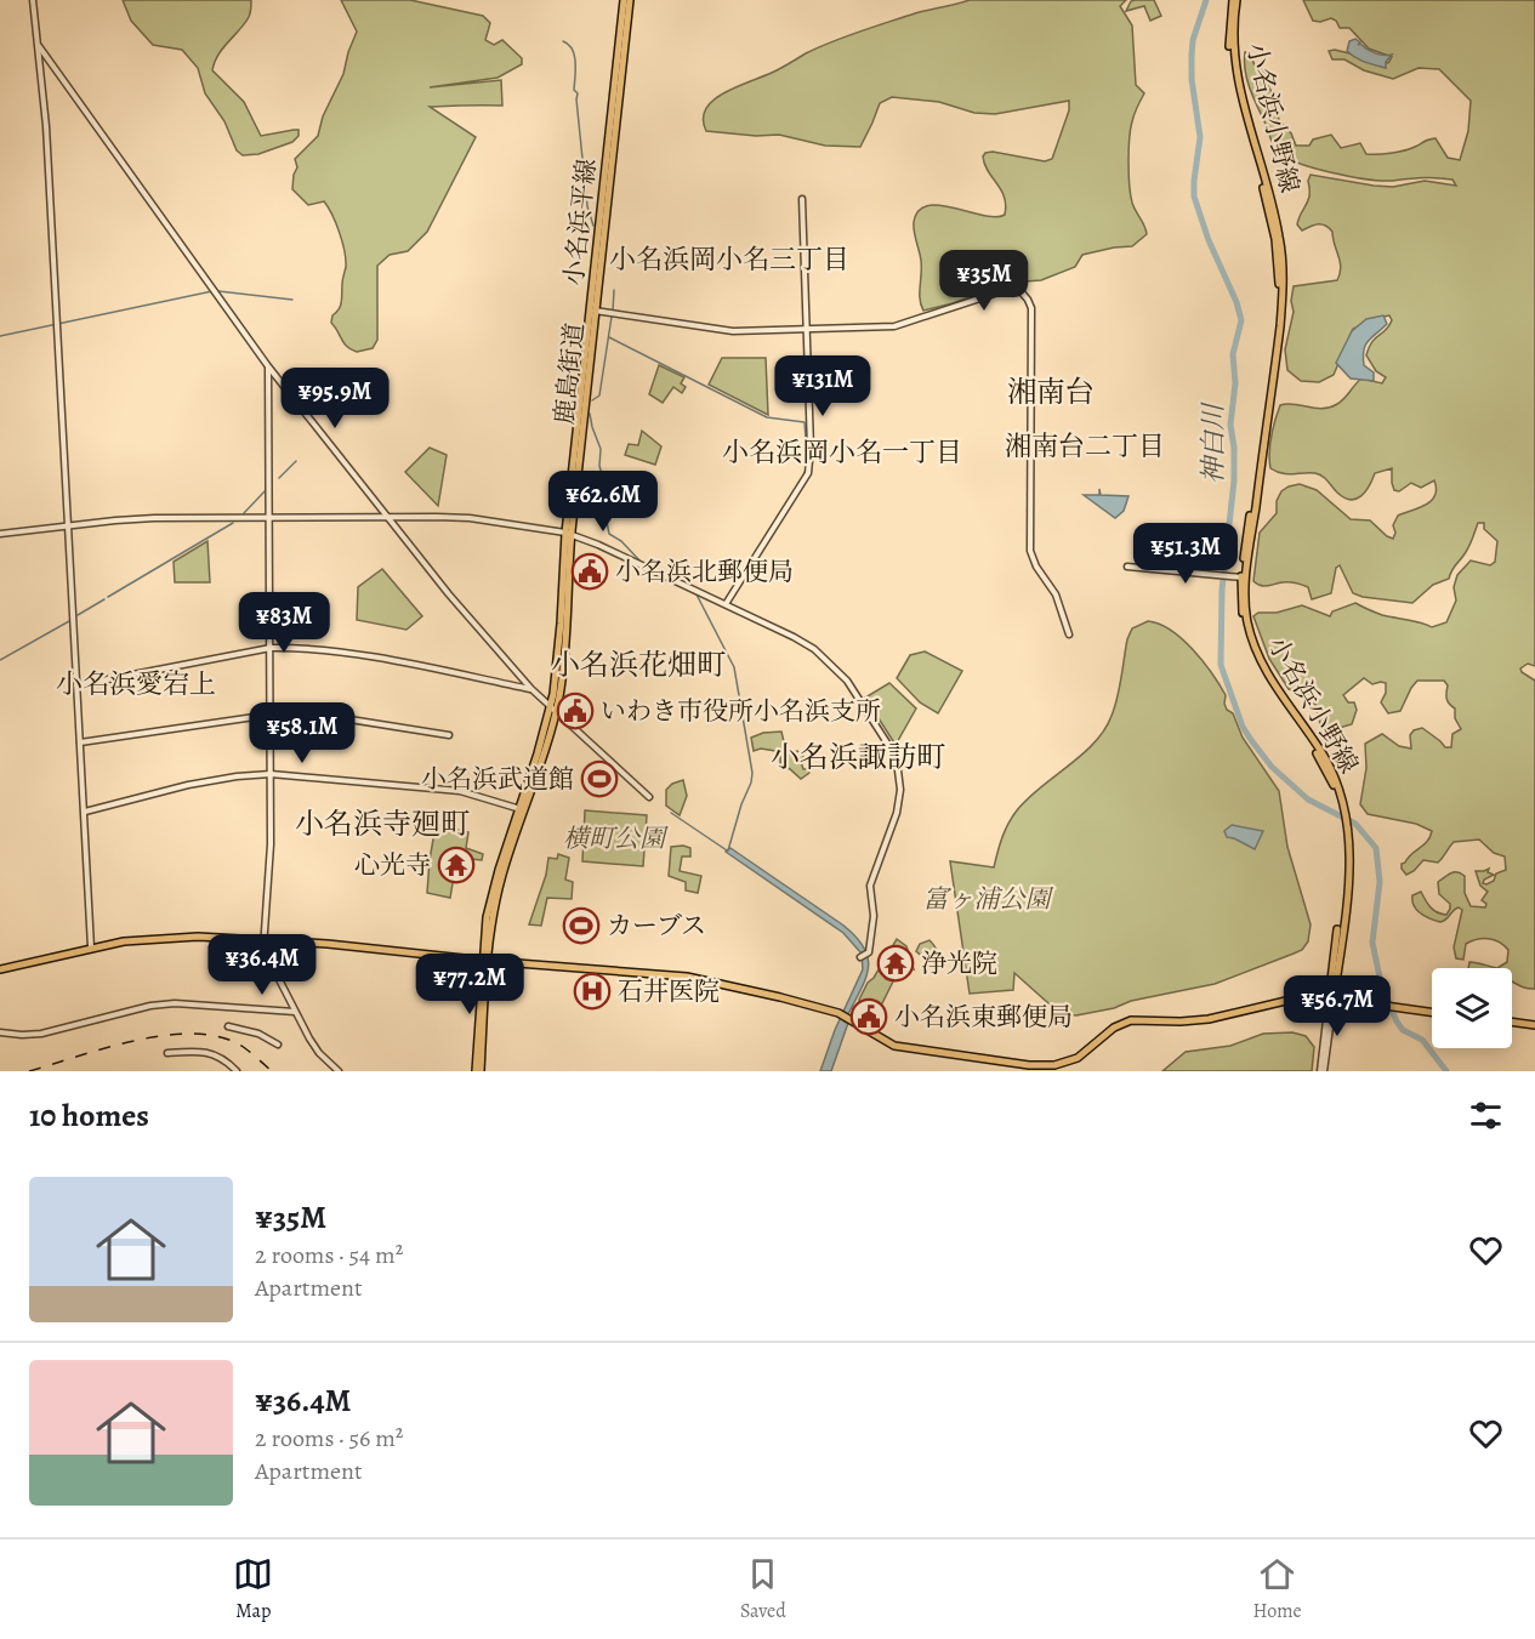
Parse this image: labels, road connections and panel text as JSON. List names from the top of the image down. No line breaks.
{"streets":{"main road":["小名浜小野線","小名浜平線","鹿島街道"]},"crossings":[["小名浜平線","鹿島街道"]],"districts":["小名浜岡小名三丁目","湘南台","湘南台二丁目","小名浜岡小名一丁目","小名浜花畑町","小名浜愛宕上","小名浜諏訪町","小名浜寺廻町"],"water":["神白川"],"parks":["横町公園","富ヶ浦公園"],"places":{"public building":["小名浜北郵便局","いわき市役所小名浜支所","小名浜東郵便局"],"sports":["小名浜武道館","カーブス"],"temple":["心光寺","浄光院"],"hospital":["石井医院"]},"page":{"price":["¥35M","¥131M","¥95.9M","¥62.6M","¥51.3M","¥83M","¥58.1M","¥36.4M","¥77.2M","¥56.7M"],"heading":"10 homes","list":[{"name":"¥35M","note":"2 rooms · 54 m² · Apartment"},{"name":"¥36.4M","note":"2 rooms · 56 m² · Apartment"}],"tabs":["Map","Saved","Home"]}}
